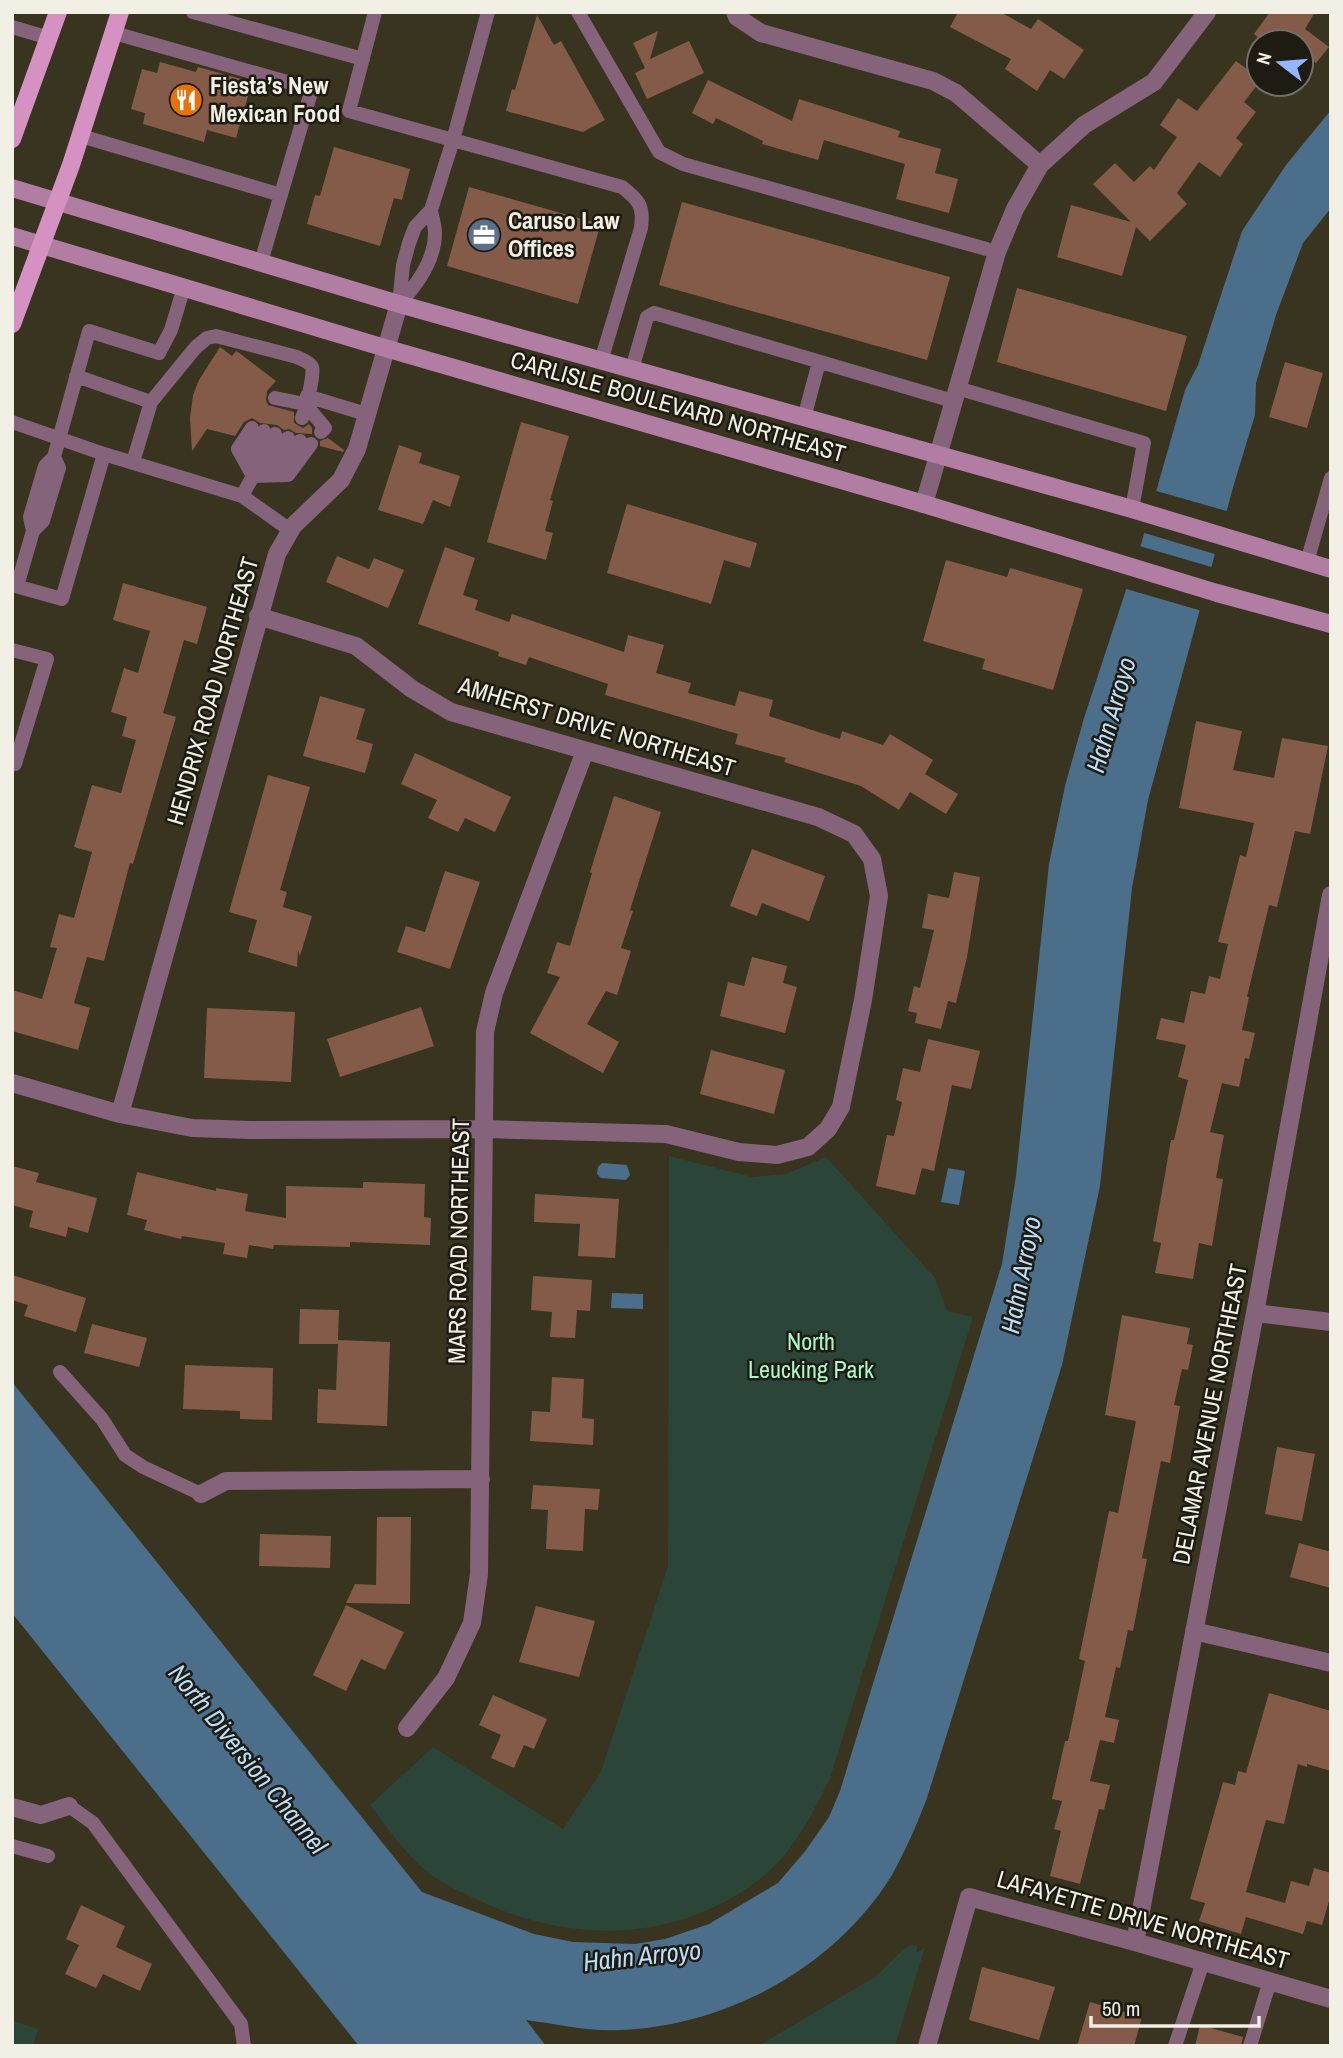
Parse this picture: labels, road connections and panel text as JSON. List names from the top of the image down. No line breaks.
{"streets":{"main road":["CARLISLE BOULEVARD NORTHEAST"],"street":["HENDRIX ROAD NORTHEAST","AMHERST DRIVE NORTHEAST","MARS ROAD NORTHEAST","DELAMAR AVENUE NORTHEAST","LAFAYETTE DRIVE NORTHEAST"]},"crossings":[["CARLISLE BOULEVARD NORTHEAST","HENDRIX ROAD NORTHEAST"],["HENDRIX ROAD NORTHEAST","AMHERST DRIVE NORTHEAST"],["AMHERST DRIVE NORTHEAST","MARS ROAD NORTHEAST"],["DELAMAR AVENUE NORTHEAST","LAFAYETTE DRIVE NORTHEAST"]],"water":["Hahn Arroyo","North Diversion Channel"],"parks":["North Leucking Park"],"places":{"restaurant":["Fiesta’s New Mexican Food"],"office":["Caruso Law Offices"]},"scale_bar":"50 m","north":"left"}
